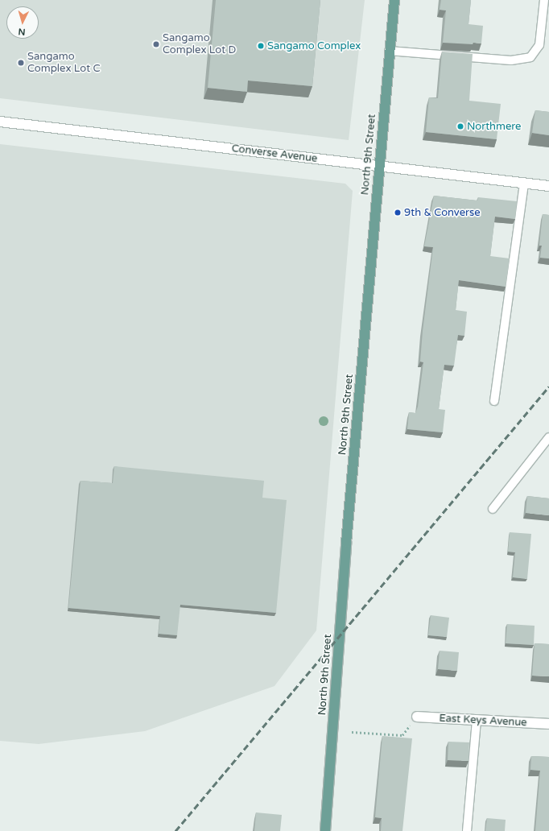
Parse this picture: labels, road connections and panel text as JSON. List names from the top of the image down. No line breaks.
{"streets":{"main road":["North 9th Street"],"street":["Converse Avenue","East Keys Avenue"]},"crossings":[["Converse Avenue","North 9th Street"]],"places":["Sangamo Complex Lot D","Sangamo Complex","Sangamo Complex Lot C","Northmere","9th & Converse"],"north":"bottom"}
